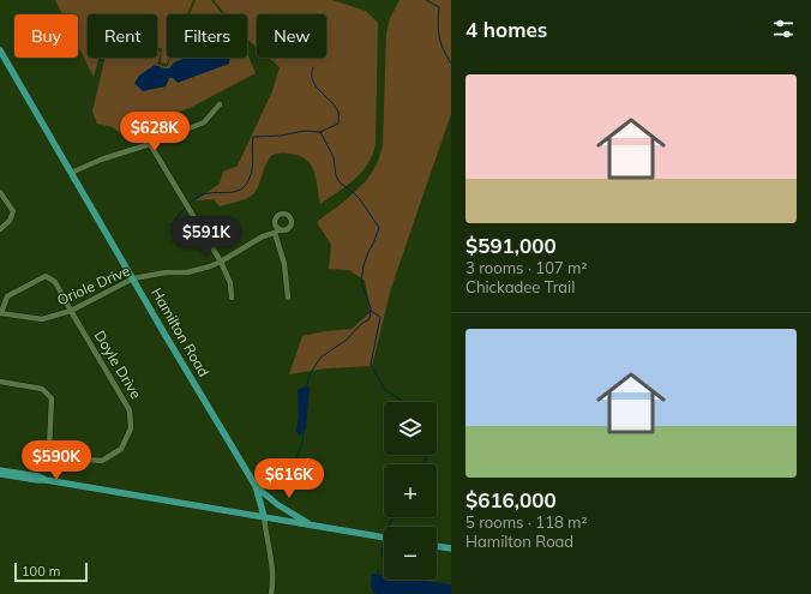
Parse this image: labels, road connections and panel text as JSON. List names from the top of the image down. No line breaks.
{"streets":{"main road":["Hamilton Road"],"street":["Oriole Drive","Doyle Drive"]},"crossings":[["Oriole Drive","Hamilton Road"],["Oriole Drive","Doyle Drive"]],"scale_bar":"100 m","page":{"heading":"4 homes","chip":["Buy","Rent","Filters","New"],"list":[{"name":"$591,000","note":"3 rooms · 107 m² · Chickadee Trail"},{"name":"$616,000","note":"5 rooms · 118 m² · Hamilton Road"}],"price":["$628K","$591K","$590K","$616K"],"map_buttons":["+","−"],"scale":"100 m"}}
